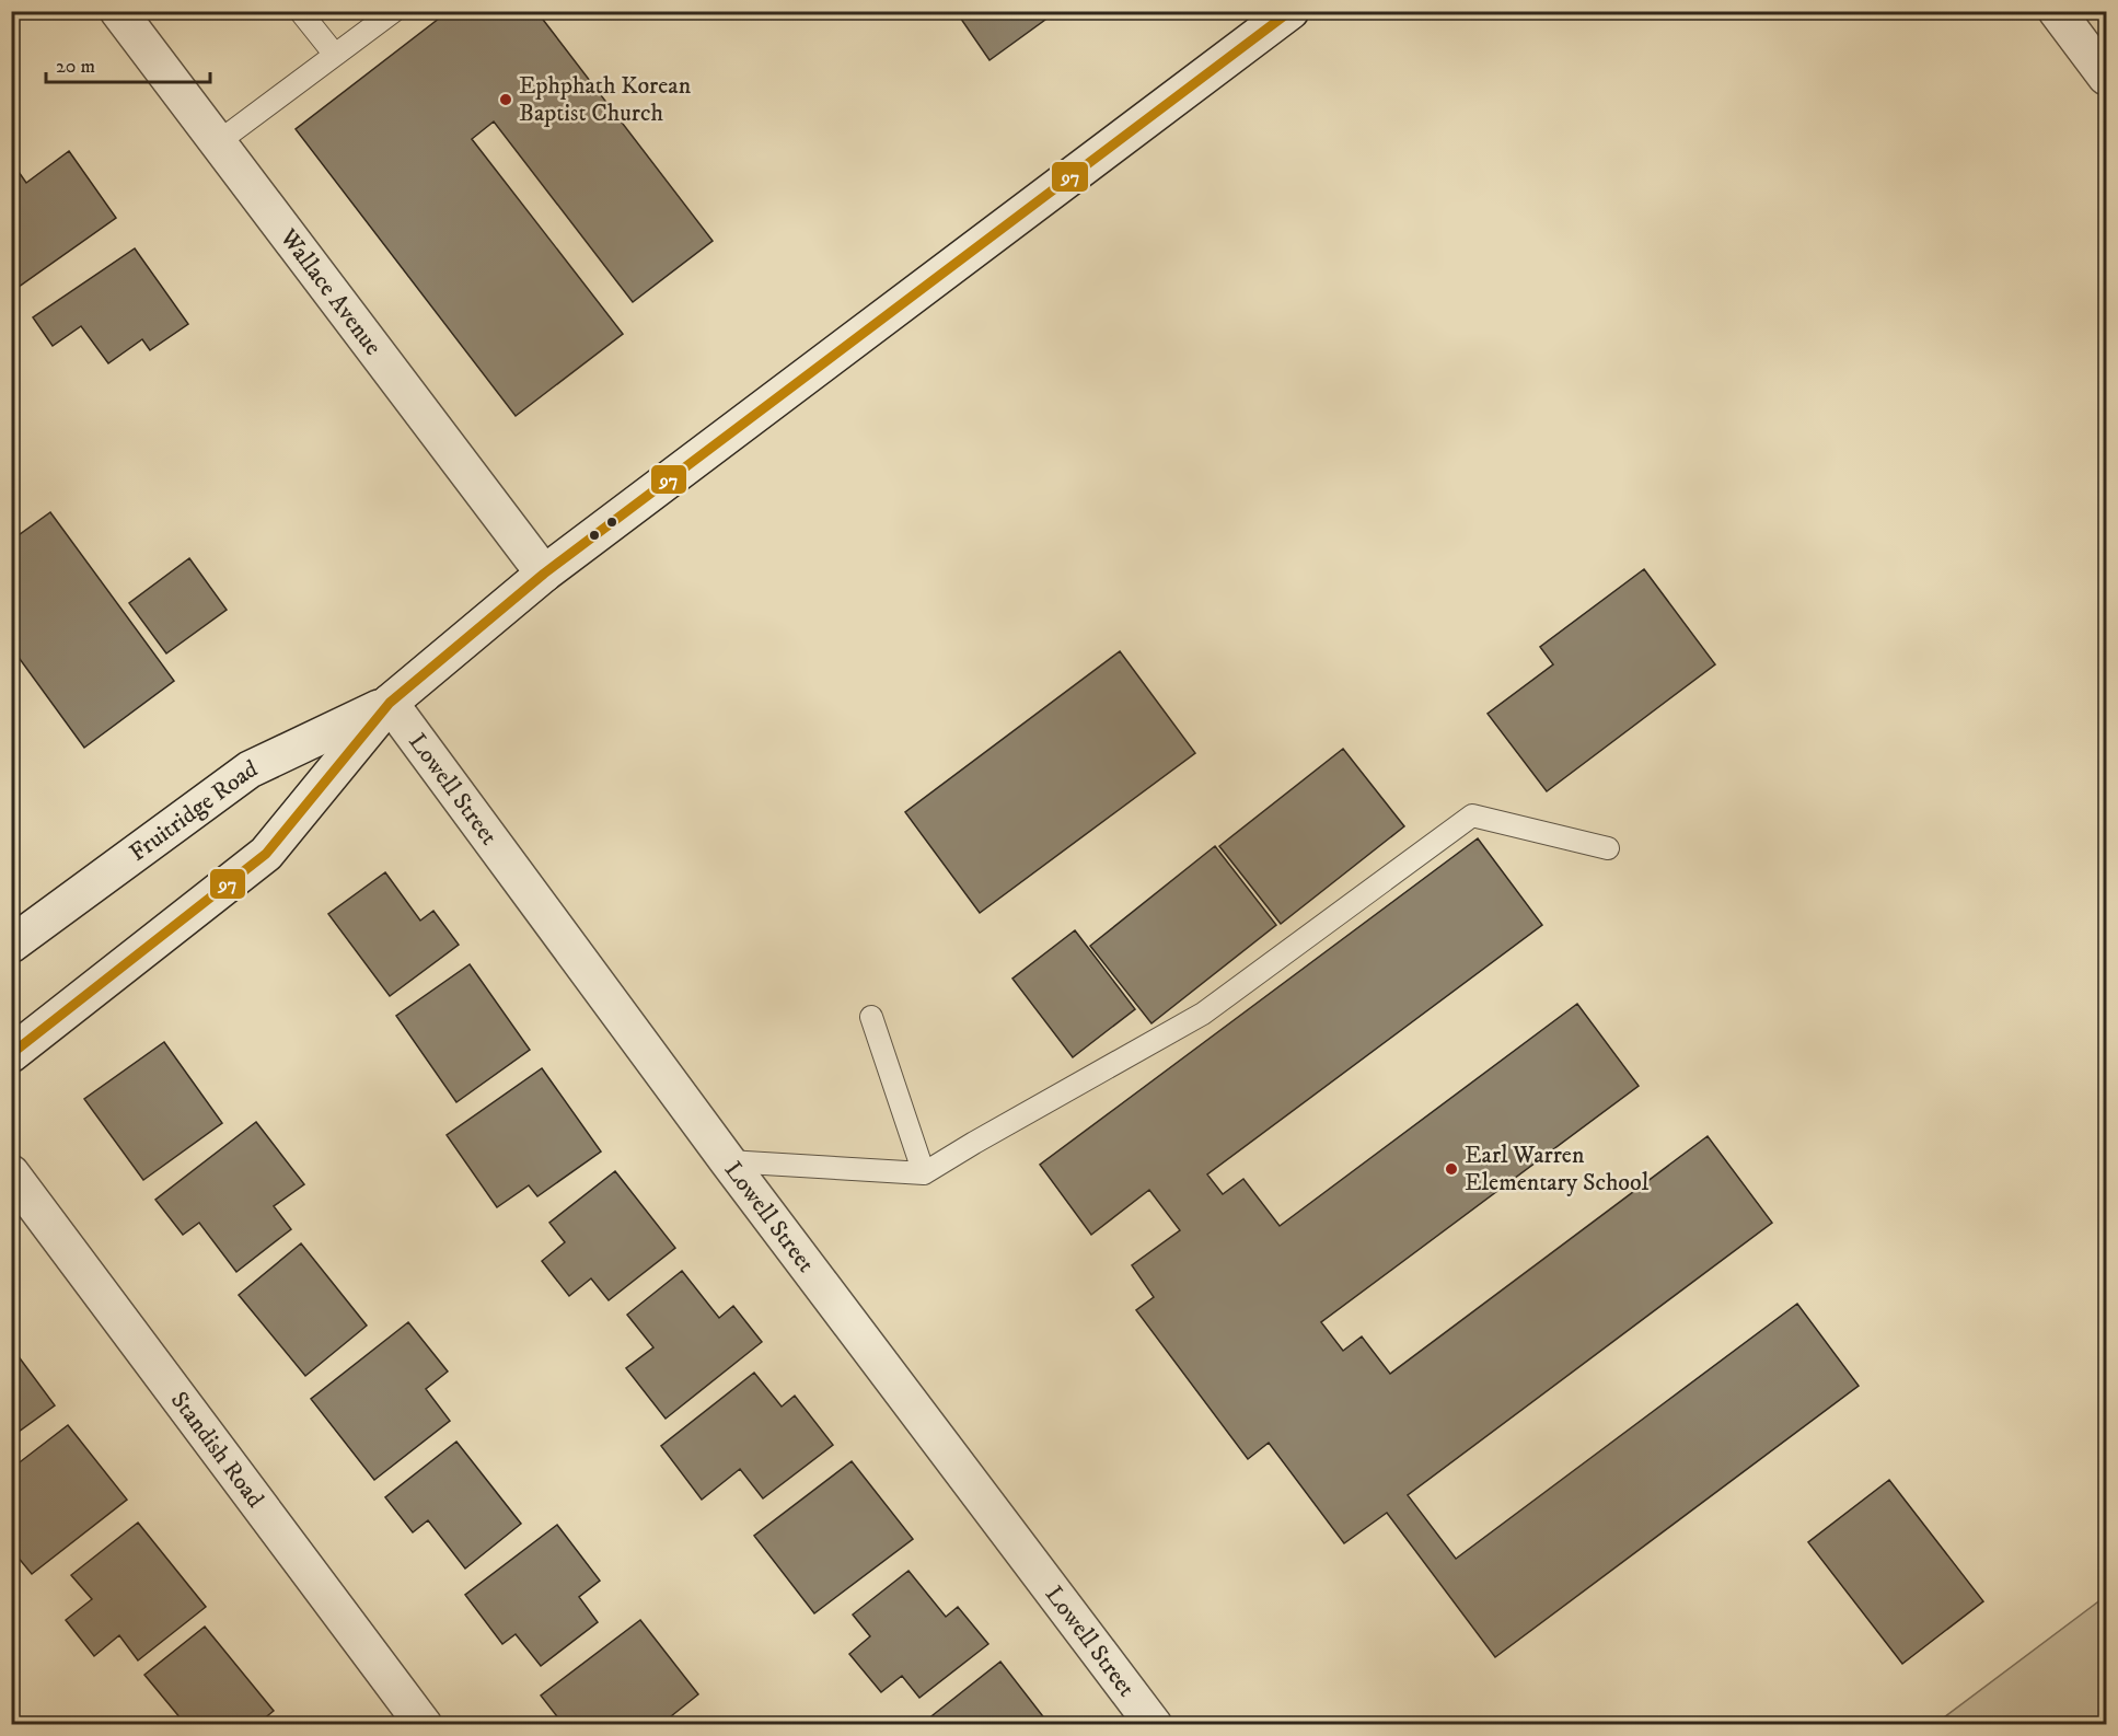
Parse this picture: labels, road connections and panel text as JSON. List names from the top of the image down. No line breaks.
{"streets":{"street":["Wallace Avenue","Lowell Street","Fruitridge Road","Standish Road"]},"crossings":[["Wallace Avenue","Fruitridge Road"],["Lowell Street","Fruitridge Road"]],"places":["Ephphath Korean Baptist Church","Earl Warren Elementary School"],"lines":["transit line 97"],"scale_bar":"20 m"}
